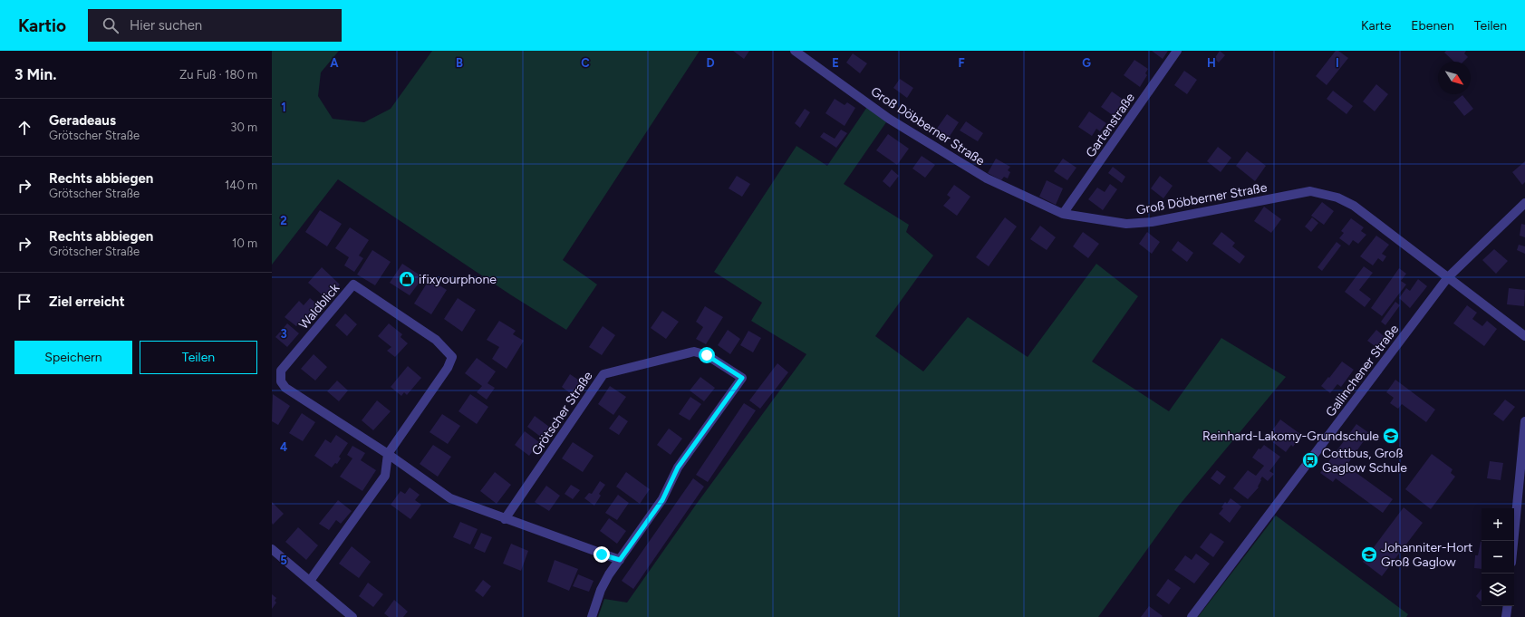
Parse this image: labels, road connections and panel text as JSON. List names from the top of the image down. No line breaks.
{"streets":{"street":["Gartenstraße","Groß Döbberner Straße","Waldblick","Gallinchener Straße","Grötscher Straße"]},"crossings":[["Gartenstraße","Groß Döbberner Straße"],["Groß Döbberner Straße","Gallinchener Straße"],["Waldblick","Grötscher Straße"]],"places":{"shop":["ifixyourphone"],"school or university":["Reinhard-Lakomy-Grundschule","Johanniter-Hort Groß Gaglow"],"bus stop":["Cottbus, Groß Gaglow Schule"]},"north":"bottom right","page":{"header":"Kartio","search":"Hier suchen","nav":["Karte","Ebenen","Teilen"],"heading":["3 Min.","Zu Fuß · 180 m"],"list":[["Geradeaus","Grötscher Straße","30 m"],["Rechts abbiegen","Grötscher Straße","140 m"],["Rechts abbiegen","Grötscher Straße","10 m"],"Ziel erreicht"],"buttons":["Speichern","Teilen"],"map_buttons":["+","−"]},"grid":{"columns":["A","B","C","D","E","F","G","H","I"],"rows":["1","2","3","4","5"]}}
